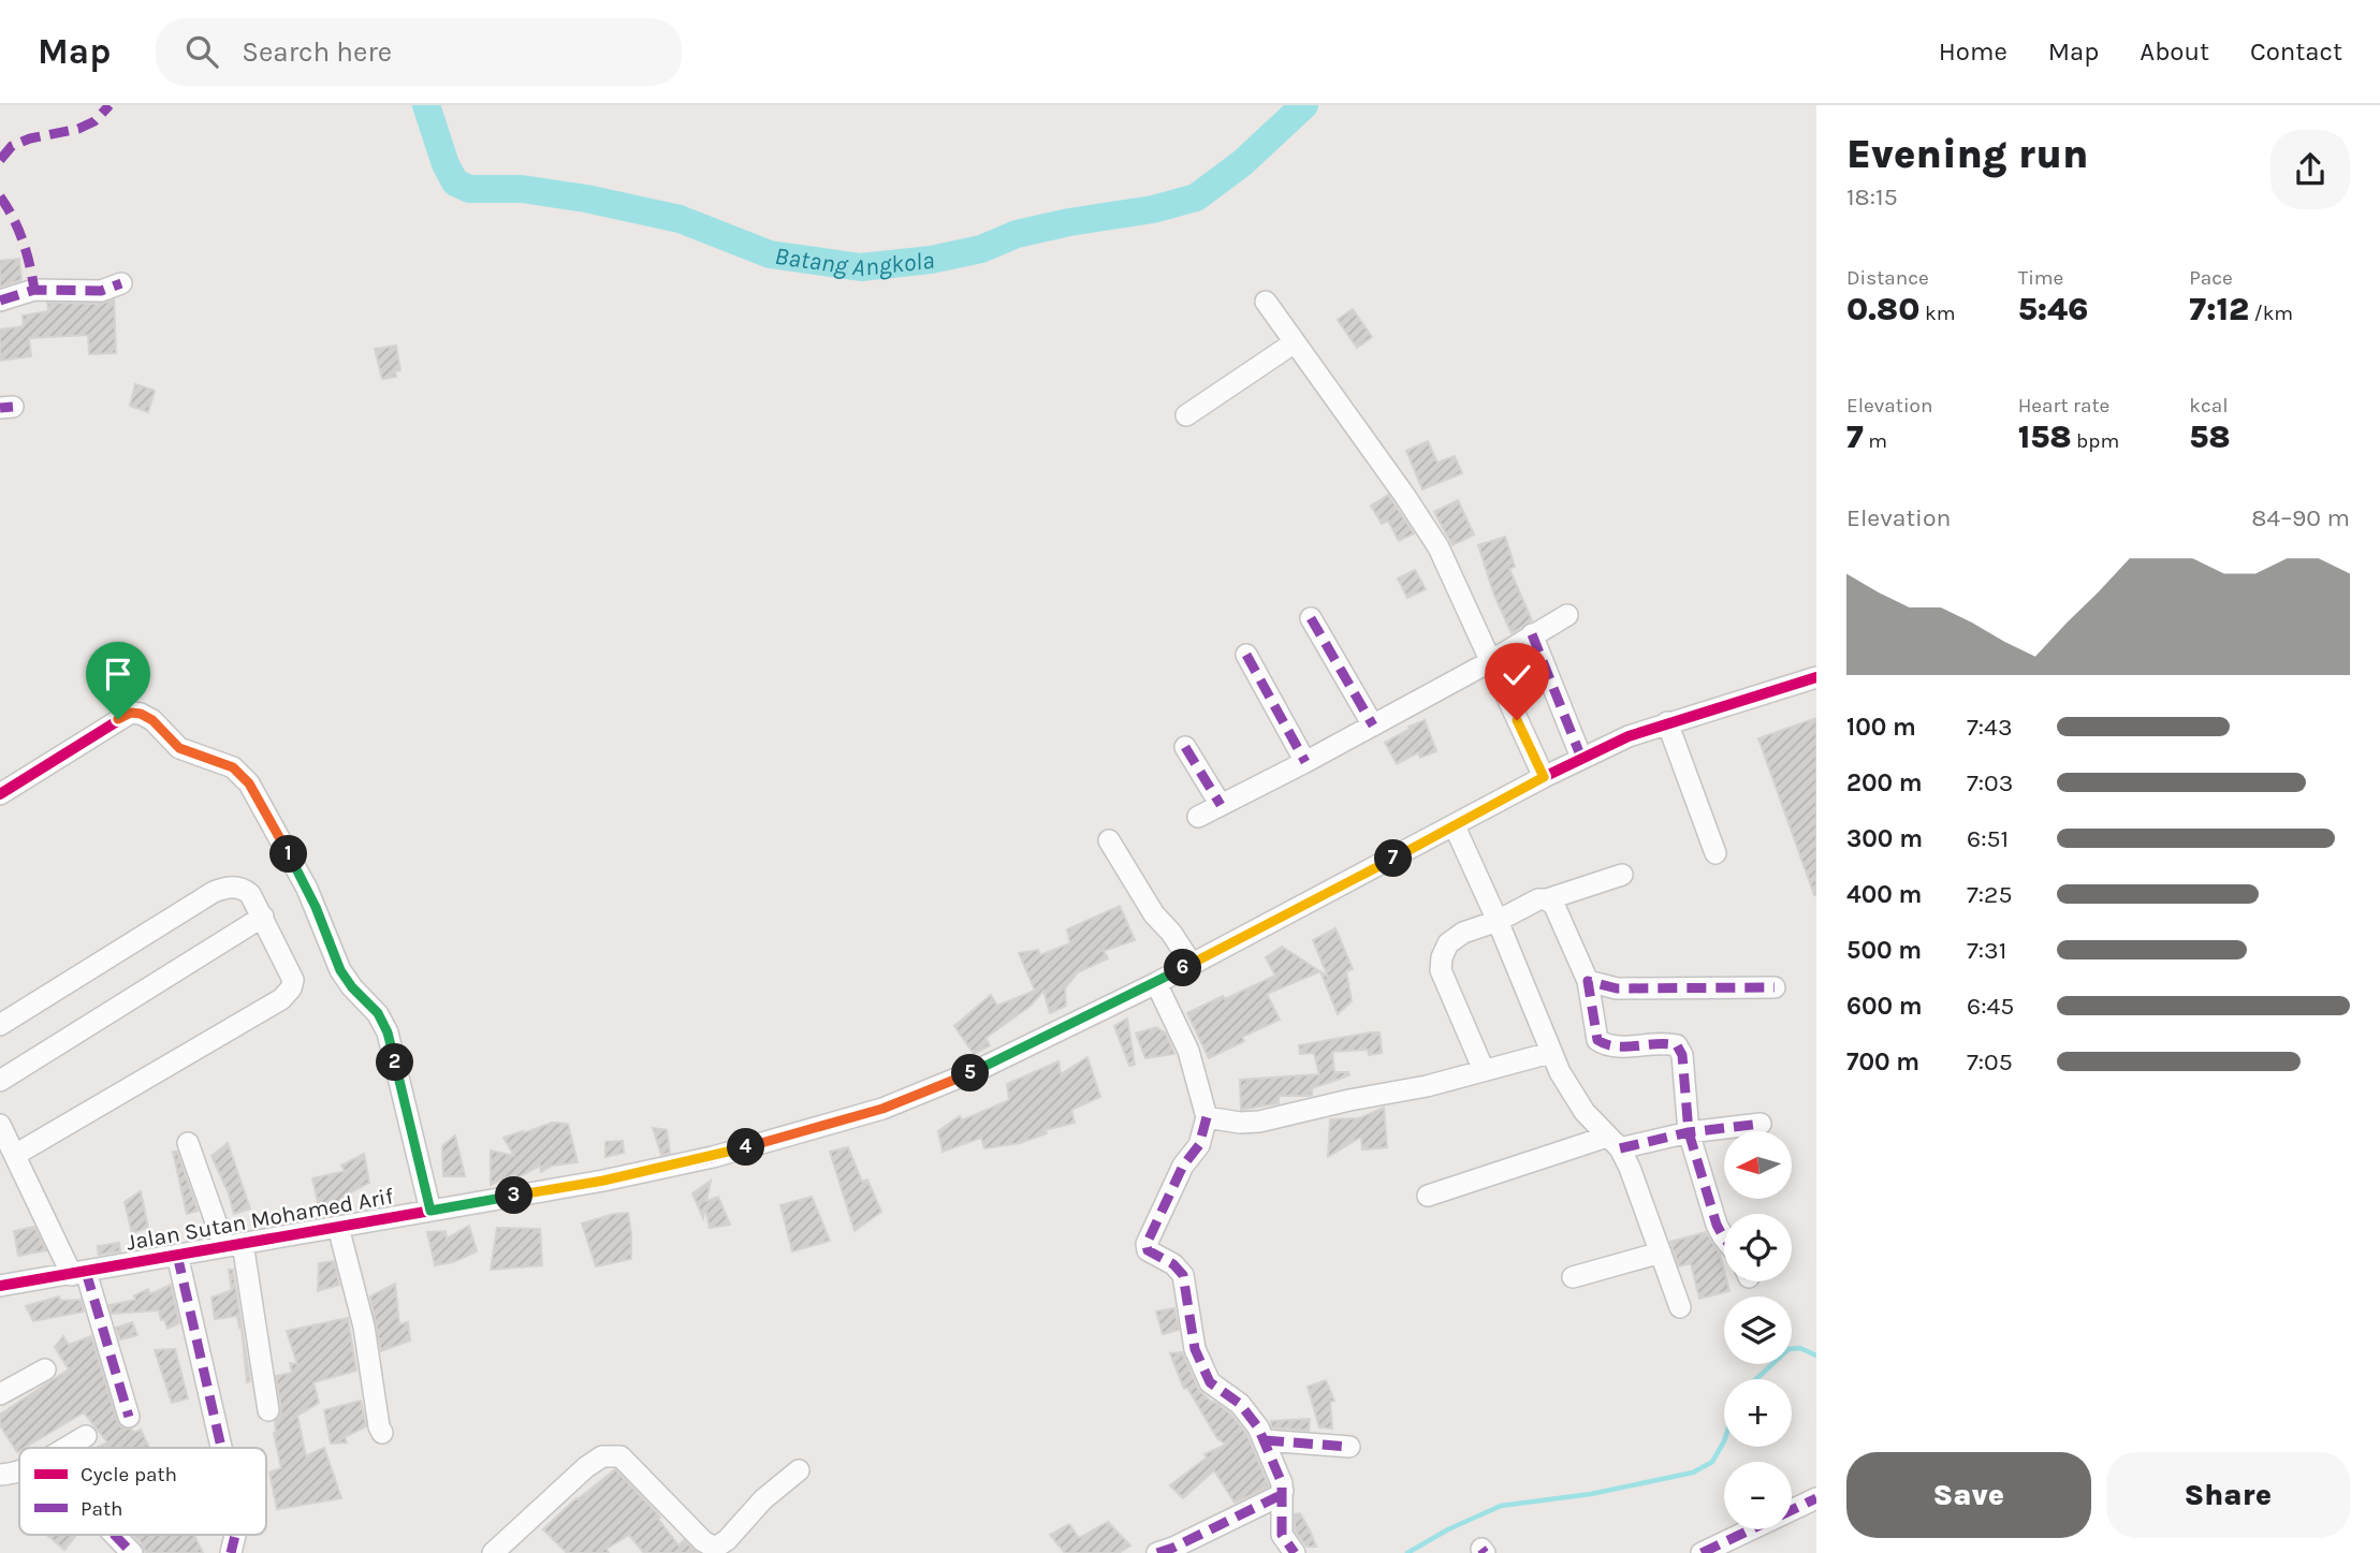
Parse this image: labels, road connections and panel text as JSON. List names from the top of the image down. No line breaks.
{"streets":{"street":["Jalan Sutan Mohamed Arif"]},"water":["Batang Angkola"],"legend":["Cycle path","Path"],"north":"left","page":{"header":"Map","search":"Search here","nav":["Home","Map","About","Contact"],"heading":["Evening run","18:15"],"stats":[["Distance","0.80 km"],["Time","5:46"],["Pace","7:12 /km"],["Elevation","7 m"],["Heart rate","158 bpm"],["kcal","58"]],"chart":["Elevation","84–90 m"],"list":[{"name":"100 m","note":"7:43"},{"name":"200 m","note":"7:03"},{"name":"300 m","note":"6:51"},{"name":"400 m","note":"7:25"},{"name":"500 m","note":"7:31"},{"name":"600 m","note":"6:45"},{"name":"700 m","note":"7:05"}],"pins":["1","7","6","2","5","4","3"],"map_buttons":["+","−"],"buttons":["Save","Share"]}}
